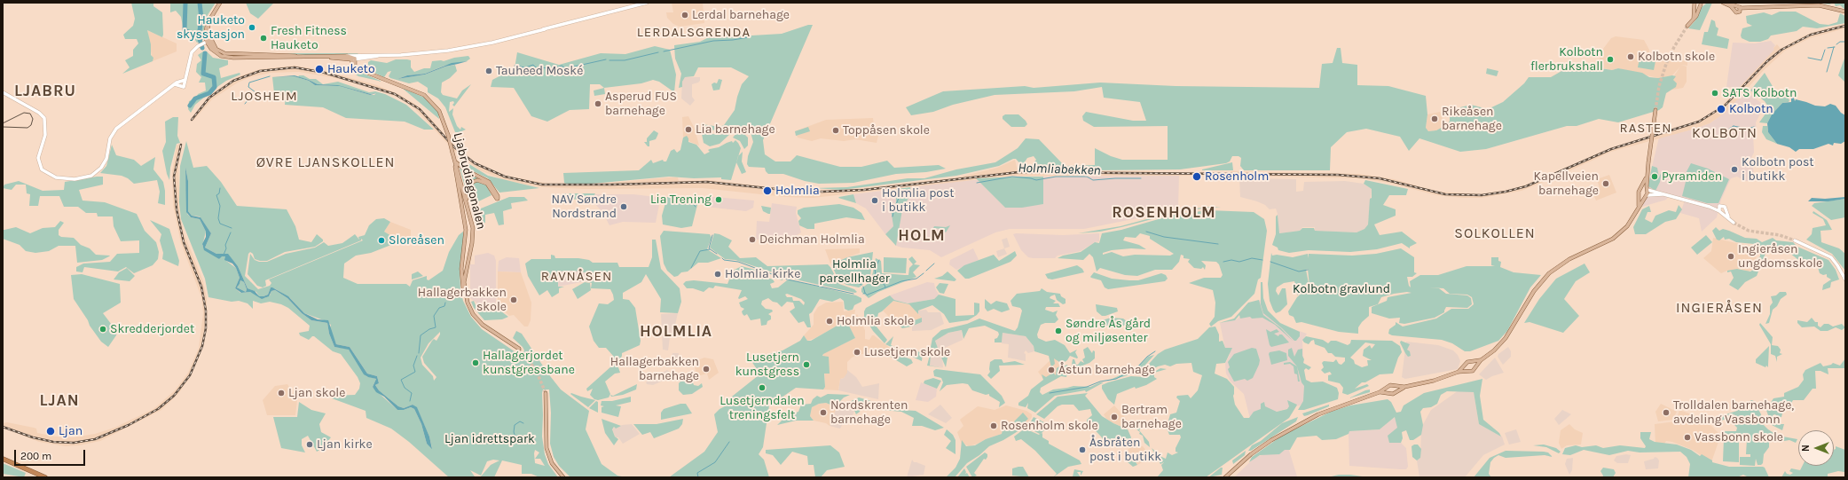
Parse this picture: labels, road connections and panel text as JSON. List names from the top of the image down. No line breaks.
{"streets":{"main road":["Ljabrudiagonalen"]},"districts":["LERDALSGRENDA","LJABRU","LJOSHEIM","RASTEN","KOLBOTN","ØVRE LJANSKOLLEN","ROSENHOLM","SOLKOLLEN","HOLM","RAVNÅSEN","INGIERÅSEN","HOLMLIA","LJAN"],"water":["Holmliabekken"],"parks":["Holmlia parsellhager","Kolbotn gravlund","Ljan idrettspark"],"places":["Lerdal barnehage","Hauketo skysstasjon","Fresh Fitness Hauketo","Kolbotn skole","Kolbotn flerbrukshall","Hauketo","Tauheed Moské","SATS Kolbotn","Asperud FUS barnehage","Kolbotn","Rikeåsen barnehage","Lia barnehage","Toppåsen skole","Kolbotn post i butikk","Rosenholm","Pyramiden","Kapellveien barnehage","Holmlia","Lia Trening","Holmlia post i butikk","NAV Søndre Nordstrand","Deichman Holmlia","Sloreåsen","Ingieråsen ungdomsskole","Holmlia kirke","Hallagerbakken skole","Holmlia skole","Skredderjordet","Søndre Ås gård og miljøsenter","Lusetjern skole","Hallagerjordet kunstgressbane","Lusetjern kunstgress","Hallagerbakken barnehage","Åstun barnehage","Lusetjerndalen treningsfelt","Ljan skole","Nordskrenten barnehage","Trolldalen barnehage, avdeling Vassbonn","Bertram barnehage","Rosenholm skole","Ljan","Vassbonn skole","Ljan kirke","Åsbråten post i butikk"],"scale_bar":"200 m","north":"left"}
